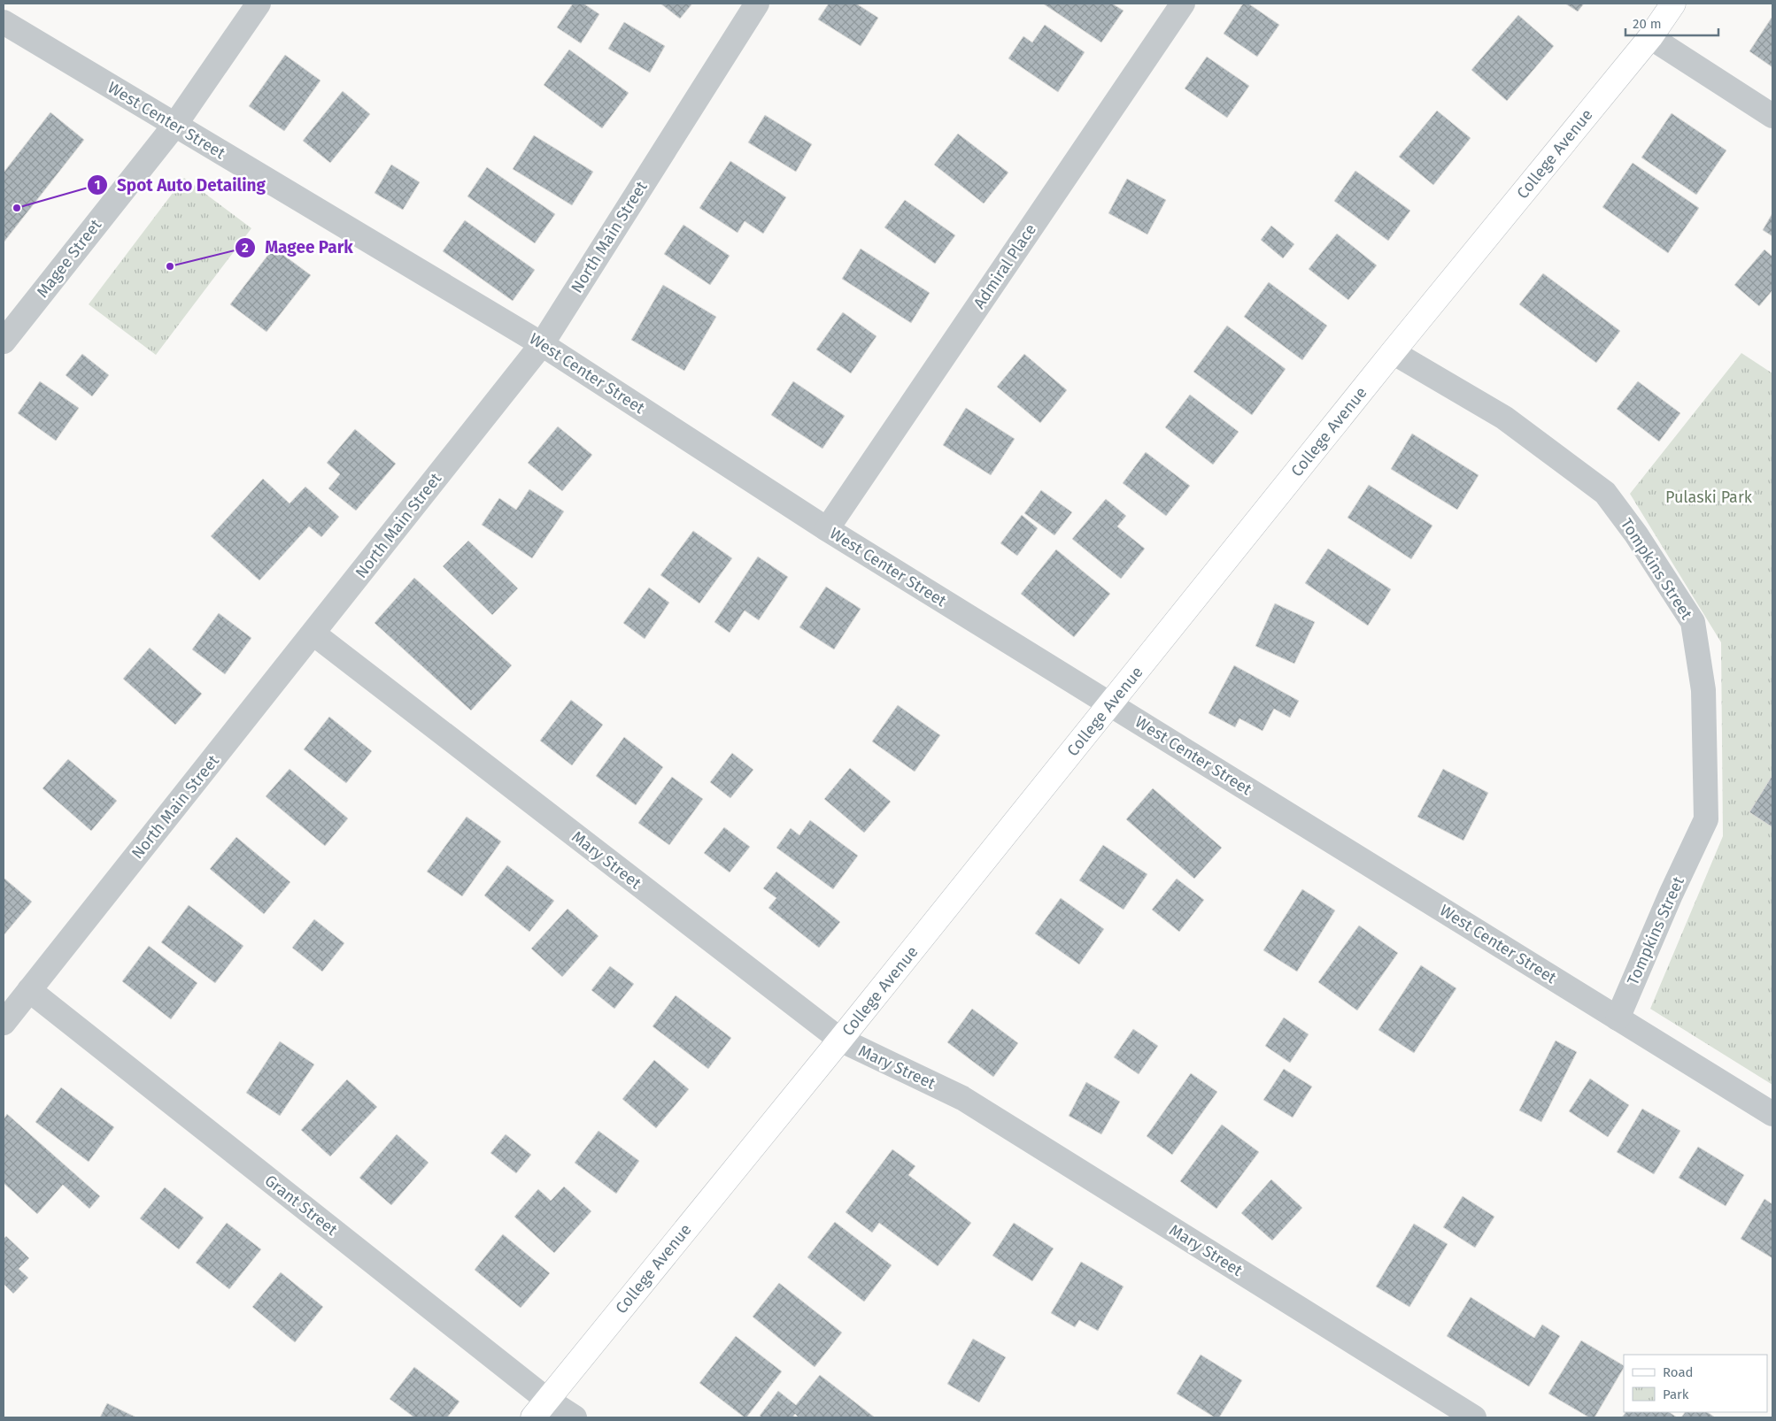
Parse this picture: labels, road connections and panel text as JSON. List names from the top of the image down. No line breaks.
{"streets":{"main road":["College Avenue"],"street":["West Center Street","North Main Street","Magee Street","Admiral Place","Tompkins Street","Mary Street","Grant Street"]},"crossings":[["West Center Street","College Avenue"],["West Center Street","North Main Street"],["West Center Street","Magee Street"],["West Center Street","Admiral Place"],["West Center Street","Tompkins Street"],["College Avenue","Tompkins Street"],["College Avenue","Mary Street"],["College Avenue","Grant Street"],["North Main Street","Mary Street"],["North Main Street","Grant Street"]],"parks":["Pulaski Park"],"places":["Spot Auto Detailing","Magee Park"],"legend":["Road","Park"],"scale_bar":"20 m"}
